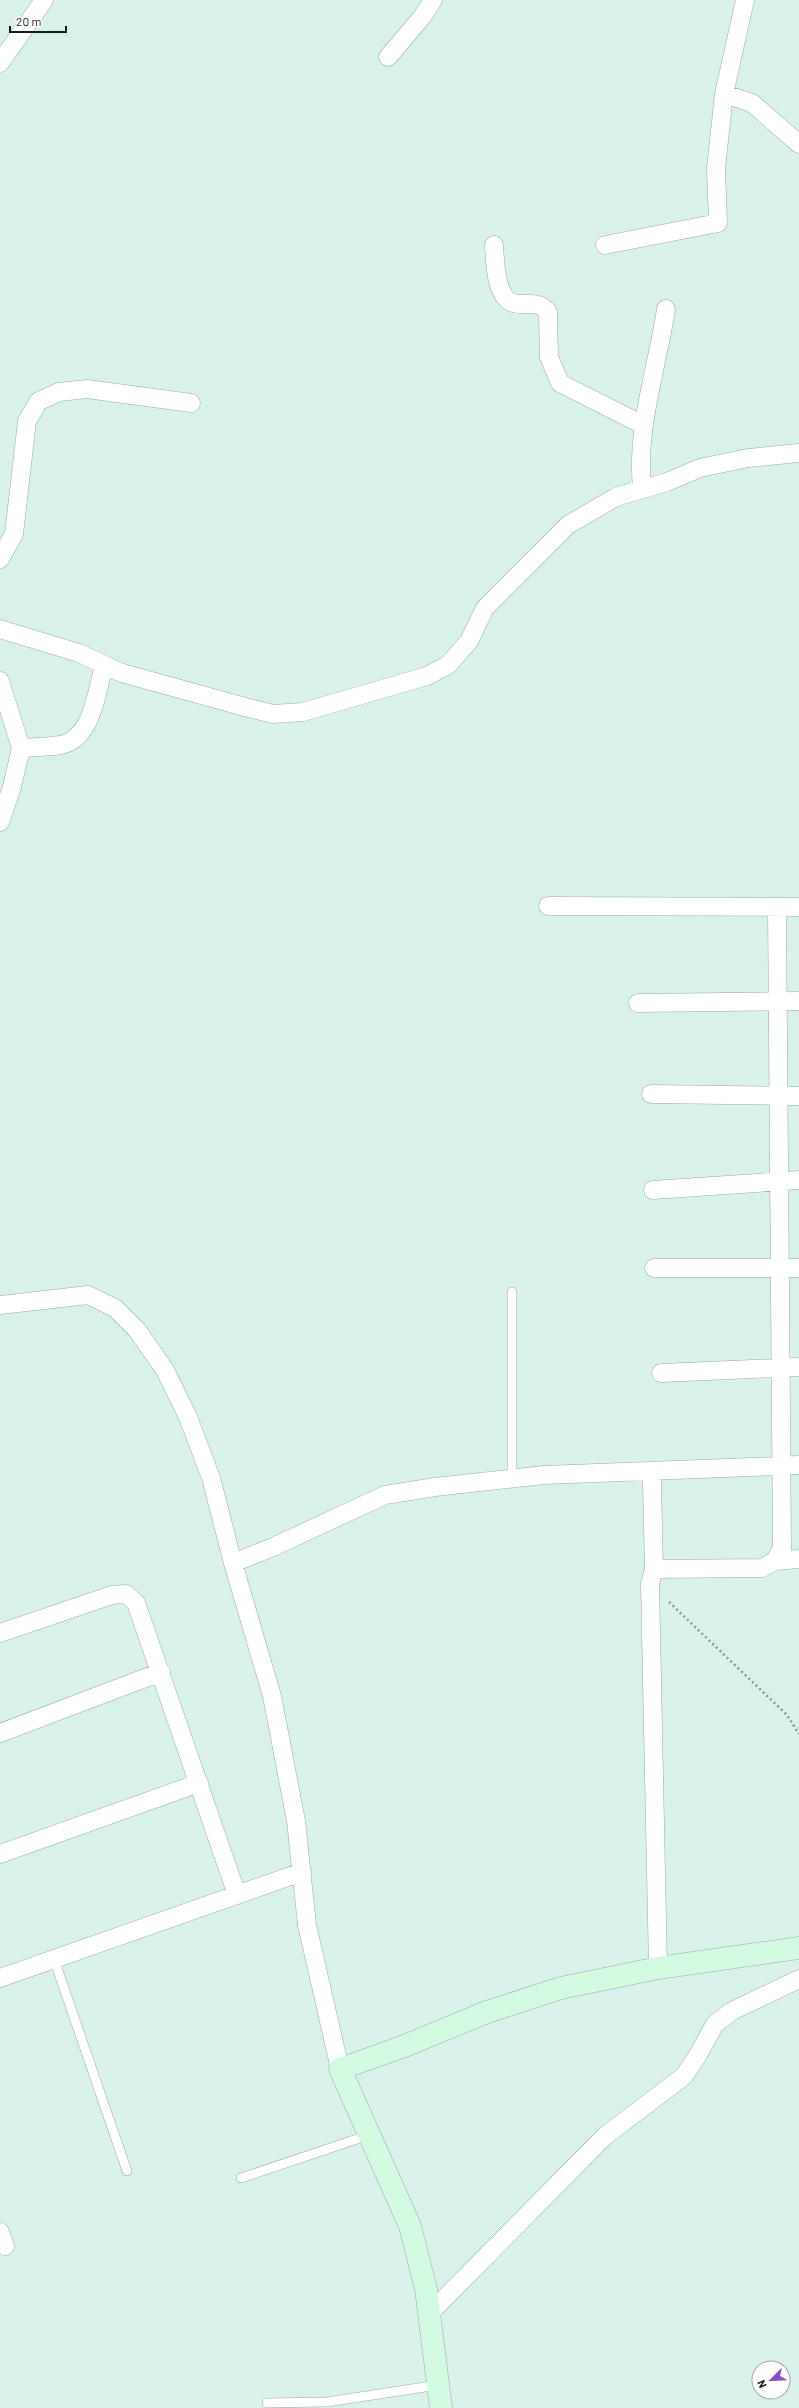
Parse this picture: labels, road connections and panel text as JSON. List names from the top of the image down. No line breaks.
{"scale_bar":"20 m","north":"bottom left"}
